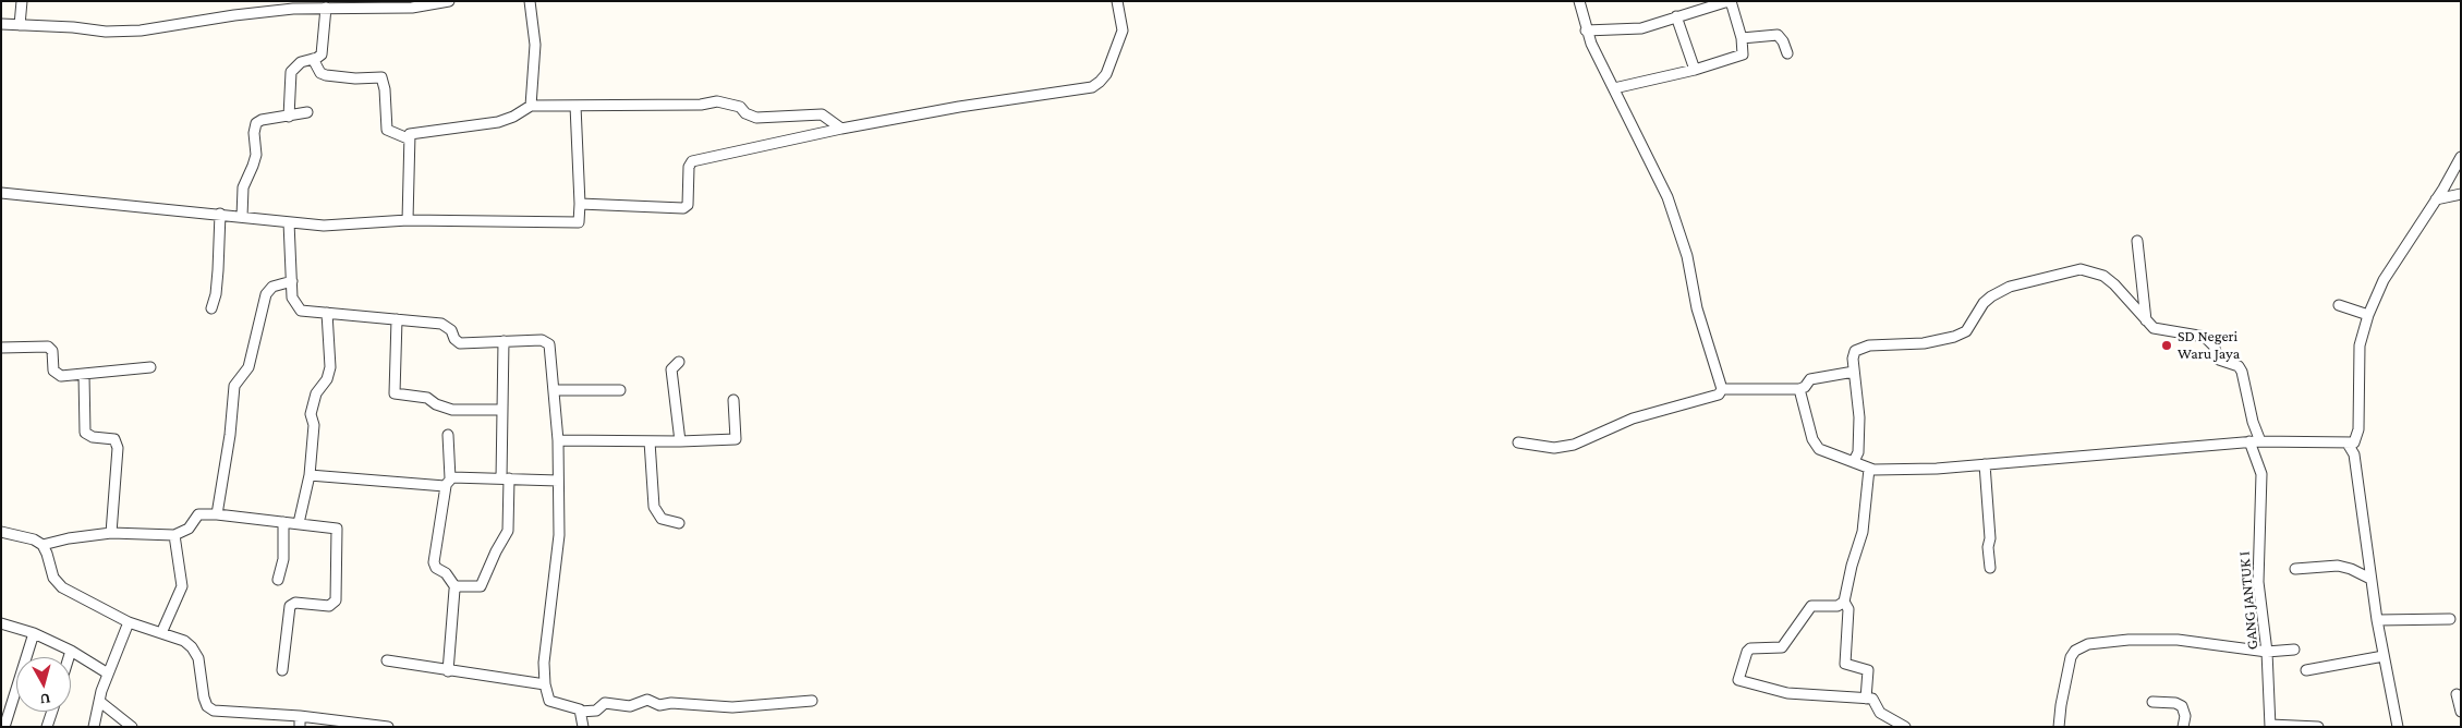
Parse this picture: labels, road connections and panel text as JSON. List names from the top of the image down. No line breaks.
{"streets":{"street":["GANG JANTUK I"]},"places":["SD Negeri Waru Jaya"],"north":"bottom"}
